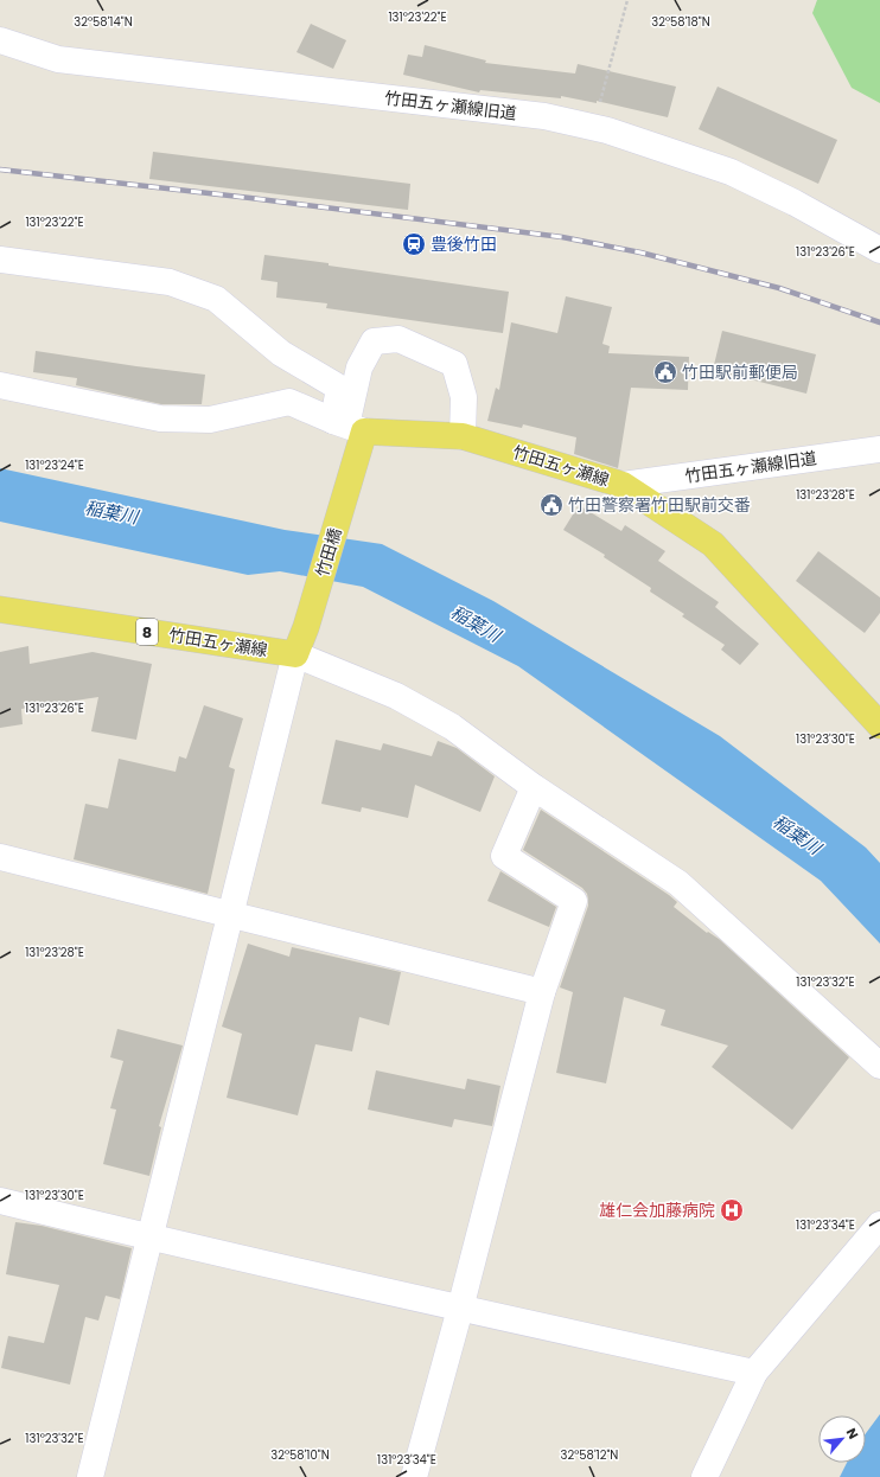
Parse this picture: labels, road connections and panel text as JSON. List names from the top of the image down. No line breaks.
{"streets":{"main road":["竹田五ヶ瀬線","竹田橋","8"],"street":["竹田五ヶ瀬線旧道"]},"crossings":[["竹田五ヶ瀬線旧道","竹田五ヶ瀬線"],["竹田五ヶ瀬線","竹田橋"]],"water":["稲葉川"],"places":{"station":["豊後竹田"],"public building":["竹田駅前郵便局","竹田警察署竹田駅前交番"],"hospital":["雄仁会加藤病院"]},"north":"top right","coordinates":["131°23'22\"E","32°58'14\"N","32°58'18\"N","131°23'26\"E","131°23'24\"E","131°23'28\"E","131°23'30\"E","131°23'32\"E","131°23'34\"E","32°58'10\"N","32°58'12\"N"]}
